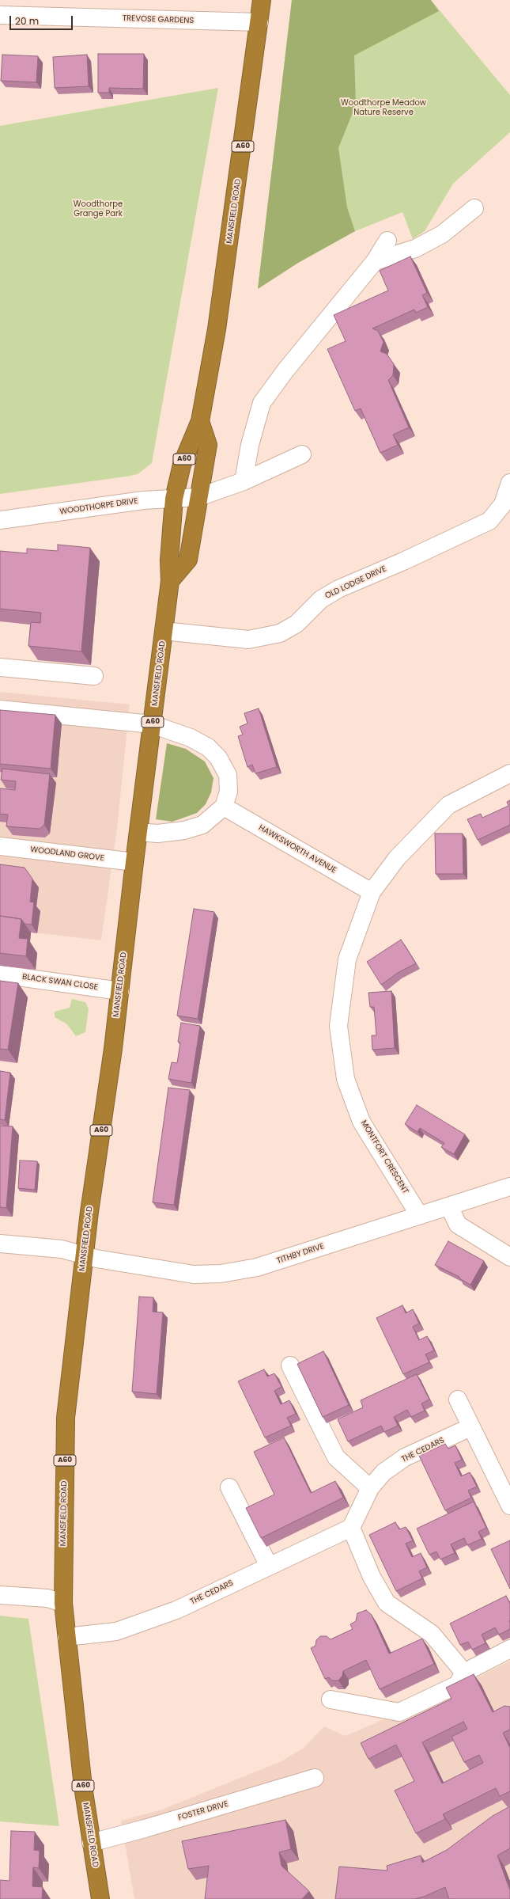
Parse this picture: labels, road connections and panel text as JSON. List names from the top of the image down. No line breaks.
{"streets":{"highway":["A60","MANSFIELD ROAD"],"street":["TREVOSE GARDENS","WOODTHORPE DRIVE","OLD LODGE DRIVE","HAWKSWORTH AVENUE","WOODLAND GROVE","BLACK SWAN CLOSE","MONTFORT CRESCENT","TITHBY DRIVE","THE CEDARS","FOSTER DRIVE"]},"crossings":[["TREVOSE GARDENS","MANSFIELD ROAD"],["MANSFIELD ROAD","WOODTHORPE DRIVE"],["MANSFIELD ROAD","OLD LODGE DRIVE"],["MANSFIELD ROAD","WOODLAND GROVE"],["MANSFIELD ROAD","BLACK SWAN CLOSE"],["MANSFIELD ROAD","TITHBY DRIVE"],["MANSFIELD ROAD","THE CEDARS"],["MANSFIELD ROAD","FOSTER DRIVE"],["HAWKSWORTH AVENUE","MONTFORT CRESCENT"],["MONTFORT CRESCENT","TITHBY DRIVE"]],"parks":["Woodthorpe Meadow Nature Reserve","Woodthorpe Grange Park"],"scale_bar":"20 m"}
